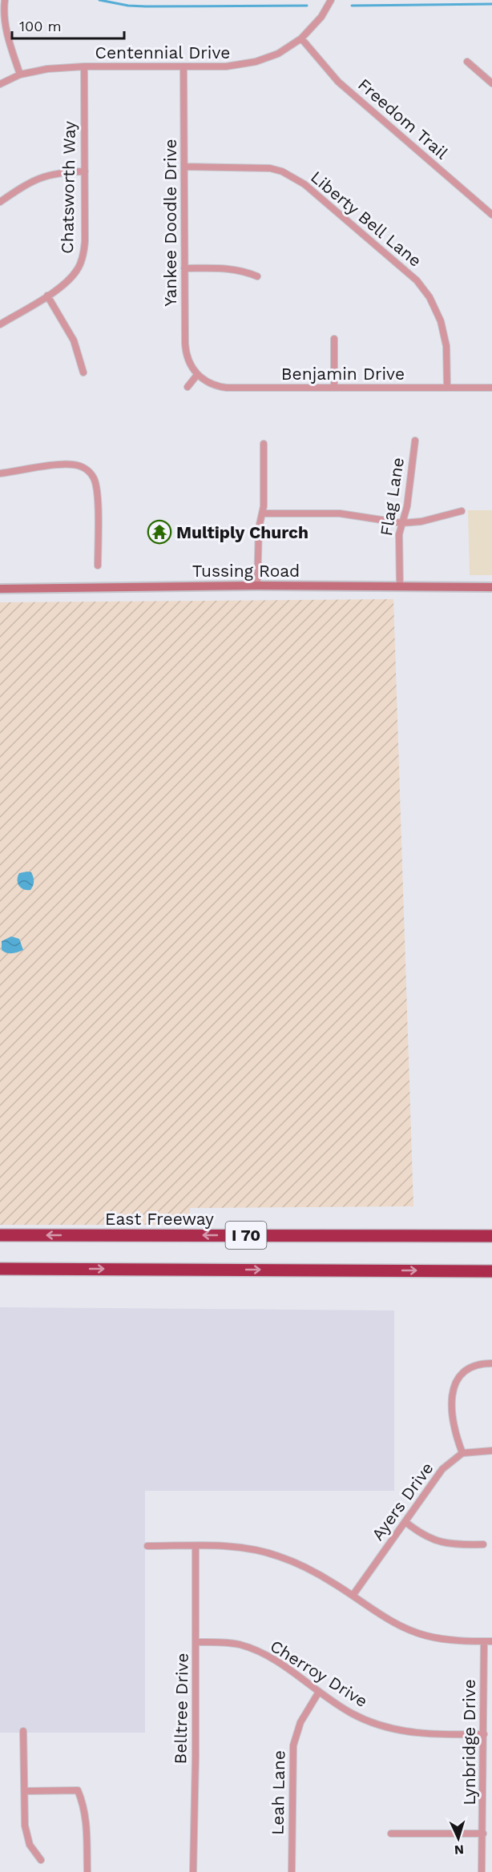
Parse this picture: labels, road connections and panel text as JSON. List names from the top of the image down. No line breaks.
{"streets":{"highway":["East Freeway","I 70"],"main road":["Tussing Road"],"street":["Centennial Drive","Freedom Trail","Chatsworth Way","Liberty Bell Lane","Yankee Doodle Drive","Benjamin Drive","Flag Lane","Ayers Drive","Cherroy Drive","Belltree Drive","Lynbridge Drive","Leah Lane"]},"crossings":[["Centennial Drive","Freedom Trail"],["Centennial Drive","Chatsworth Way"],["Centennial Drive","Yankee Doodle Drive"],["Liberty Bell Lane","Yankee Doodle Drive"],["Liberty Bell Lane","Benjamin Drive"],["Yankee Doodle Drive","Benjamin Drive"],["Flag Lane","Tussing Road"],["Cherroy Drive","Belltree Drive"],["Cherroy Drive","Lynbridge Drive"],["Cherroy Drive","Leah Lane"]],"places":{"temple":["Multiply Church"]},"scale_bar":"100 m","north":"bottom"}
